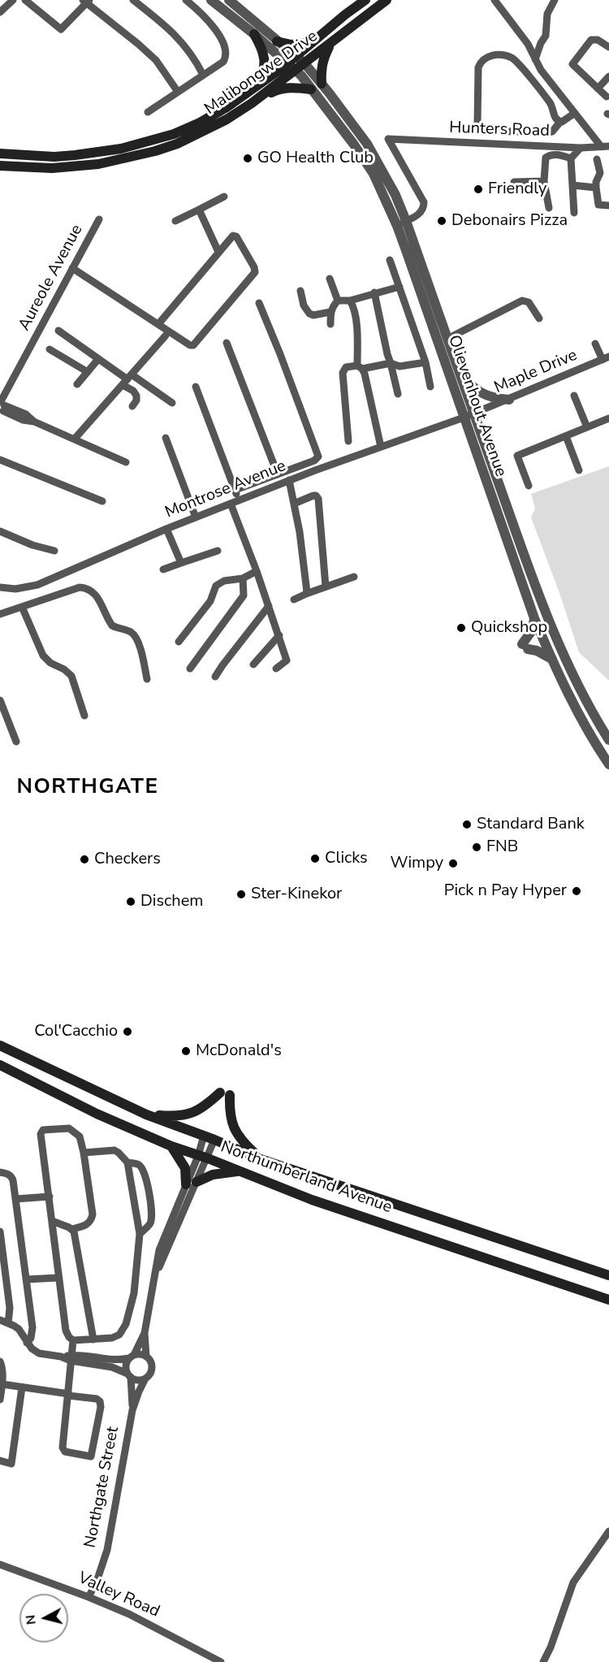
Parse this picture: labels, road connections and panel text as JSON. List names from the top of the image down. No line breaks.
{"streets":{"main road":["Malibongwe Drive","Northumberland Avenue"],"street":["Hunters Road","Aureole Avenue","Maple Drive","Olievenhout Avenue","Montrose Avenue","Northgate Street","Valley Road"]},"crossings":[["Malibongwe Drive","Olievenhout Avenue"],["Hunters Road","Olievenhout Avenue"],["Maple Drive","Olievenhout Avenue"],["Maple Drive","Montrose Avenue"],["Olievenhout Avenue","Montrose Avenue"],["Northgate Street","Valley Road"]],"districts":["NORTHGATE"],"places":["GO Health Club","Friendly","Debonairs Pizza","Quickshop","Standard Bank","FNB","Clicks","Checkers","Wimpy","Pick n Pay Hyper","Ster-Kinekor","Dischem","Col'Cacchio","McDonald's"],"north":"left"}
